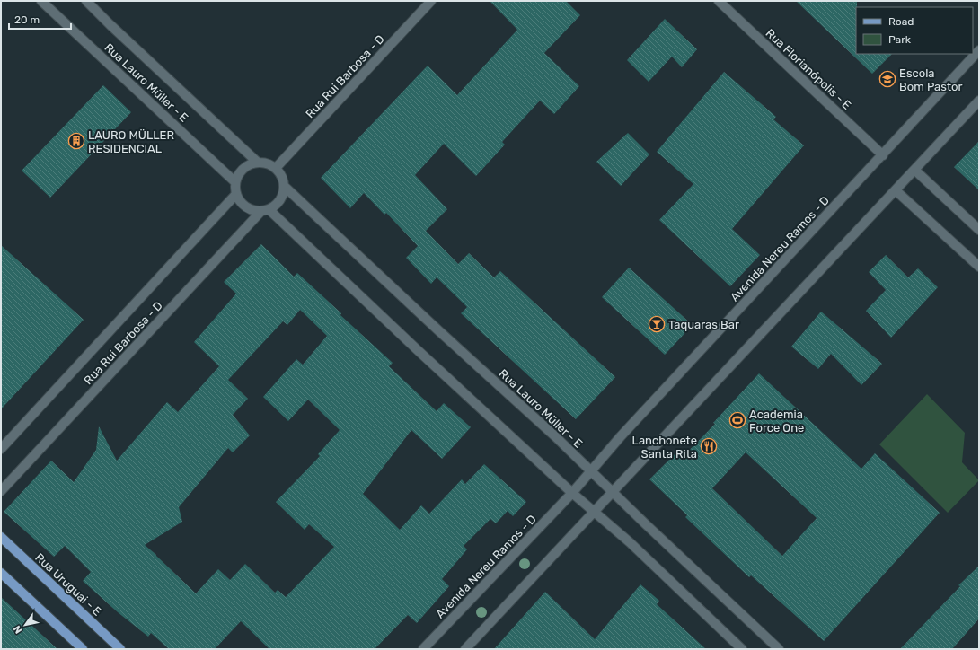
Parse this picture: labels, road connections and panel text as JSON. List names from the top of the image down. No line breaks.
{"streets":{"main road":["Rua Uruguai - E"],"street":["Rua Florianópolis - E","Rua Rui Barbosa - D","Rua Lauro Müller - E","Avenida Nereu Ramos - D"]},"crossings":[["Rua Florianópolis - E","Avenida Nereu Ramos - D"],["Rua Rui Barbosa - D","Rua Lauro Müller - E"],["Rua Lauro Müller - E","Avenida Nereu Ramos - D"]],"places":{"school or university":["Escola Bom Pastor"],"building":["LAURO MÜLLER RESIDENCIAL"],"bar":["Taquaras Bar"],"sports":["Academia Force One"],"restaurant":["Lanchonete Santa Rita"]},"legend":["Road","Park"],"scale_bar":"20 m","north":"bottom left"}
